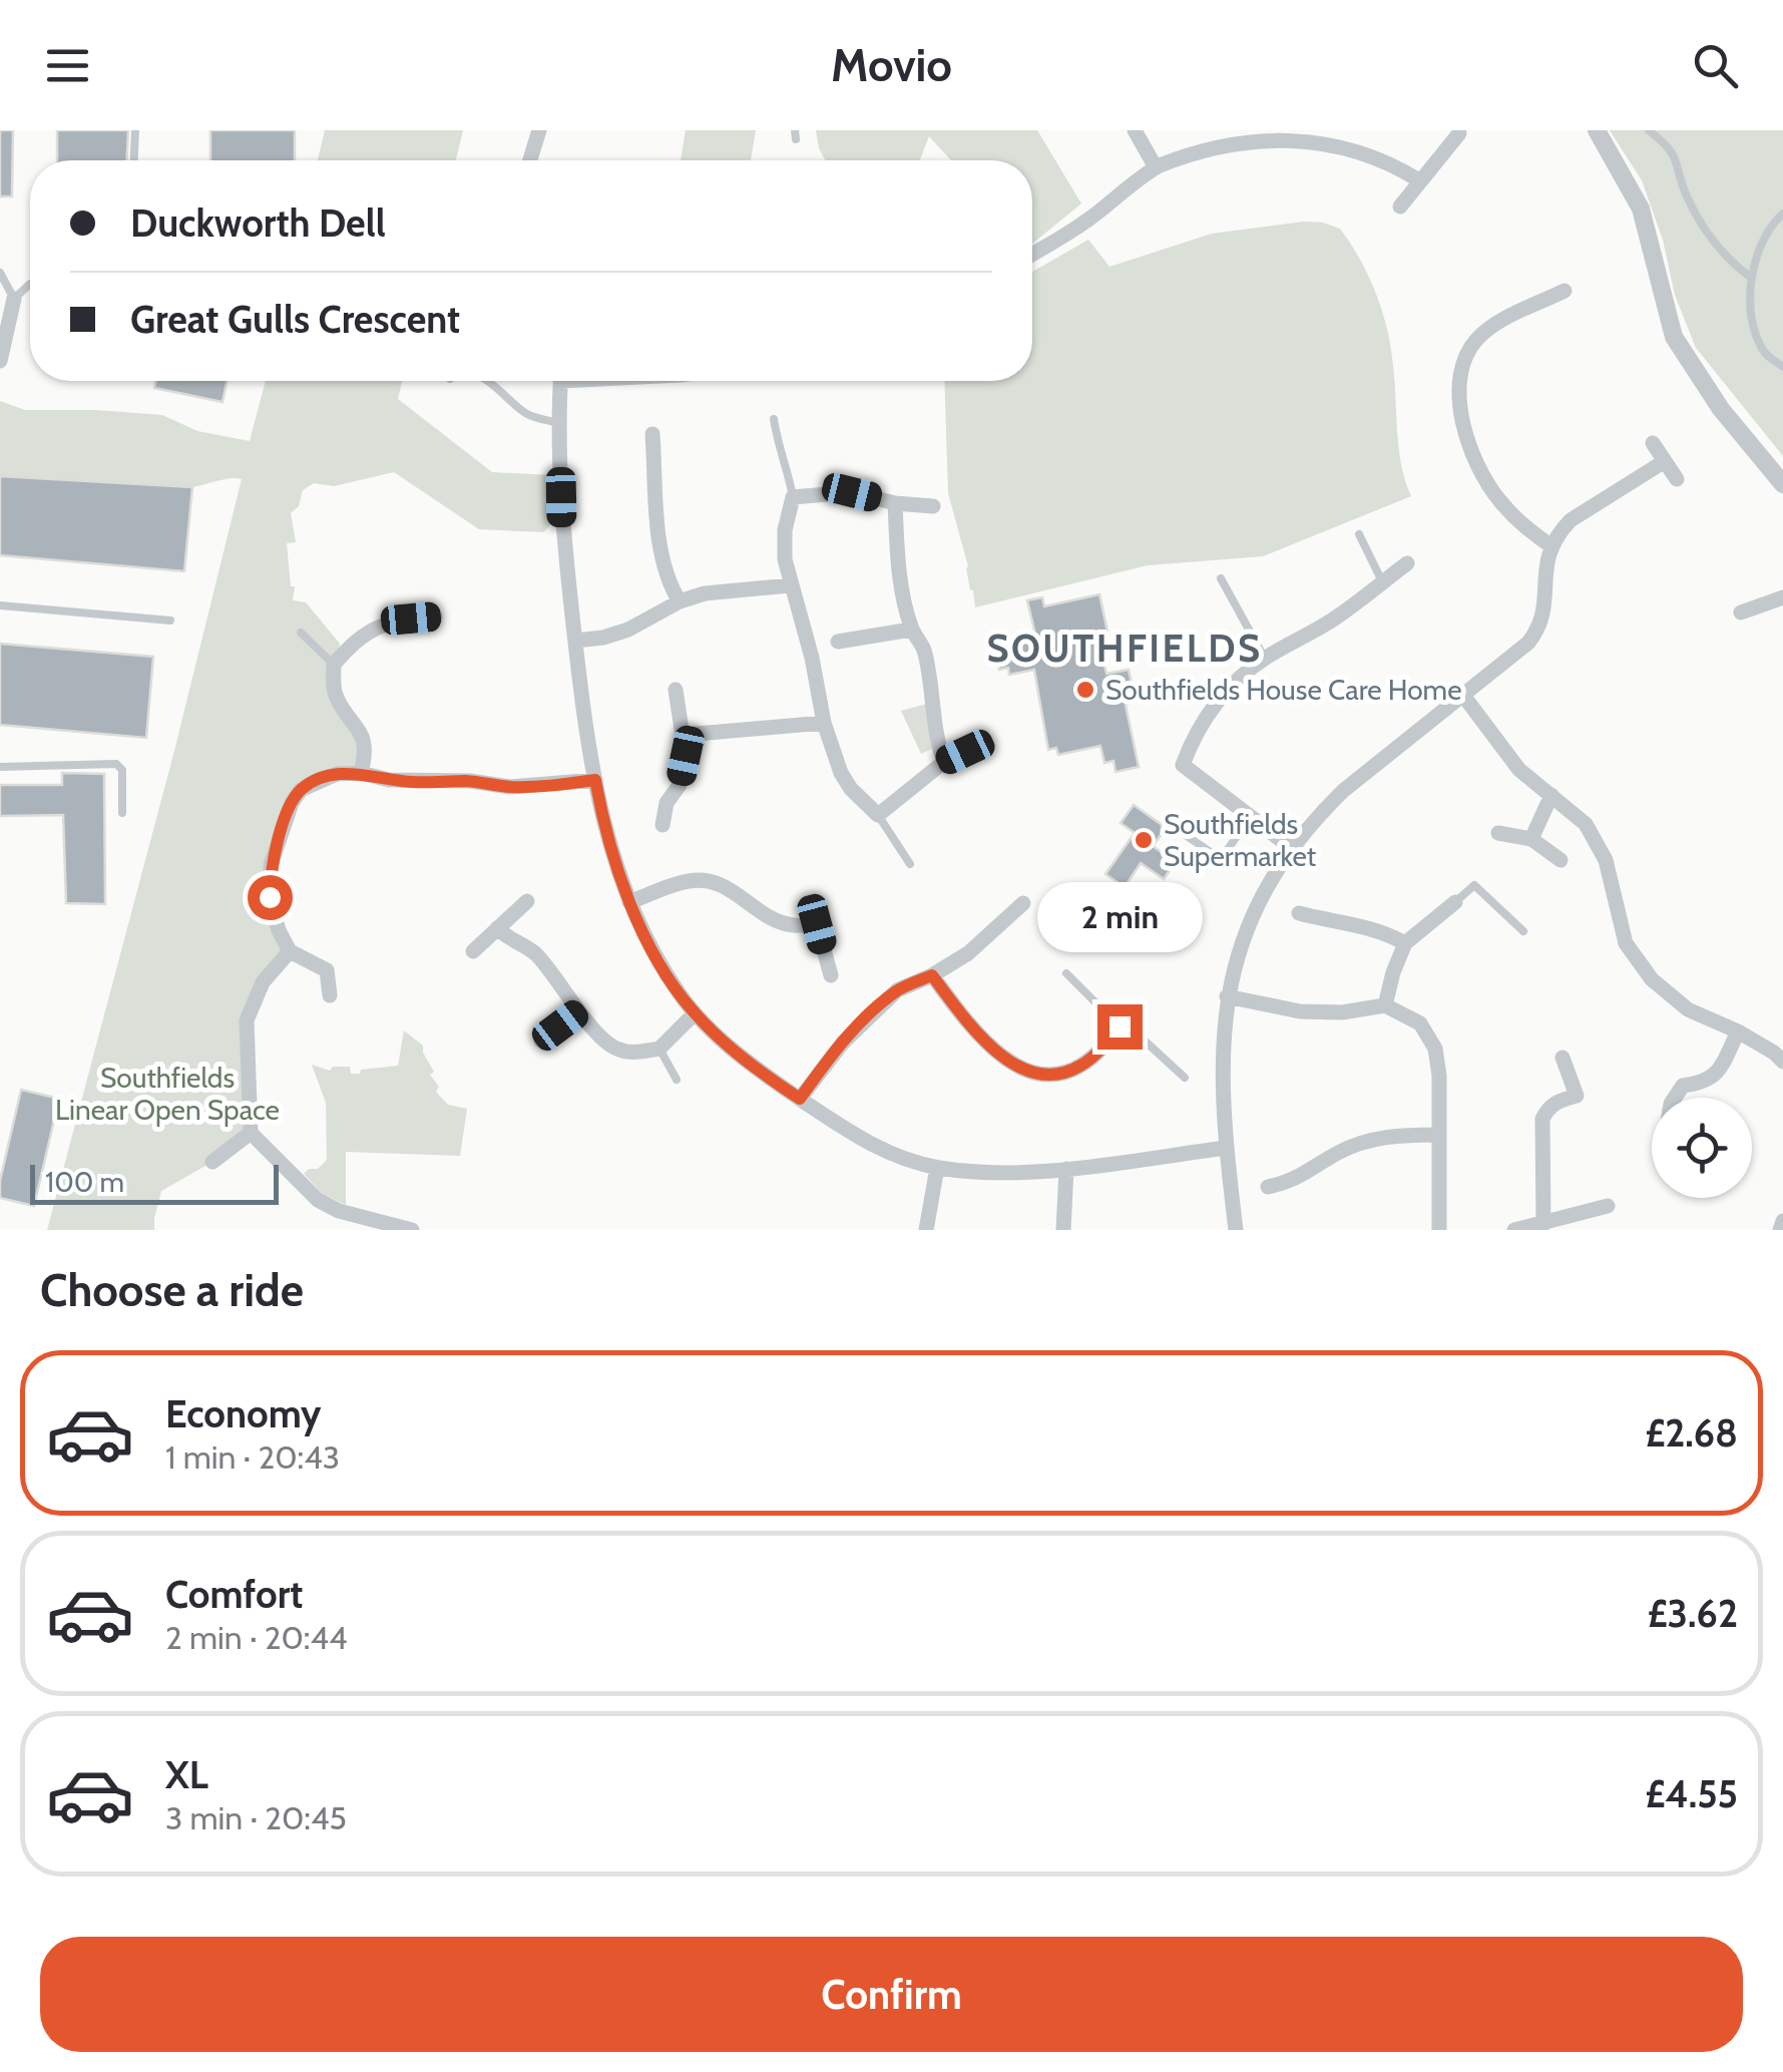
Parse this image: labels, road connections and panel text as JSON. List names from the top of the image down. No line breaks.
{"districts":["SOUTHFIELDS"],"parks":["Southfields Linear Open Space"],"places":["Southfields House Care Home","Southfields Supermarket"],"scale_bar":"100 m","page":{"header":"Movio","banner":["Duckworth Dell","Great Gulls Crescent"],"bubble":"2 min","scale":"100 m","heading":"Choose a ride","list":[{"name":"Economy","note":"1 min · 20:43","value":"£2.68"},{"name":"Comfort","note":"2 min · 20:44","value":"£3.62"},{"name":"XL","note":"3 min · 20:45","value":"£4.55"}],"buttons":"Confirm"}}
